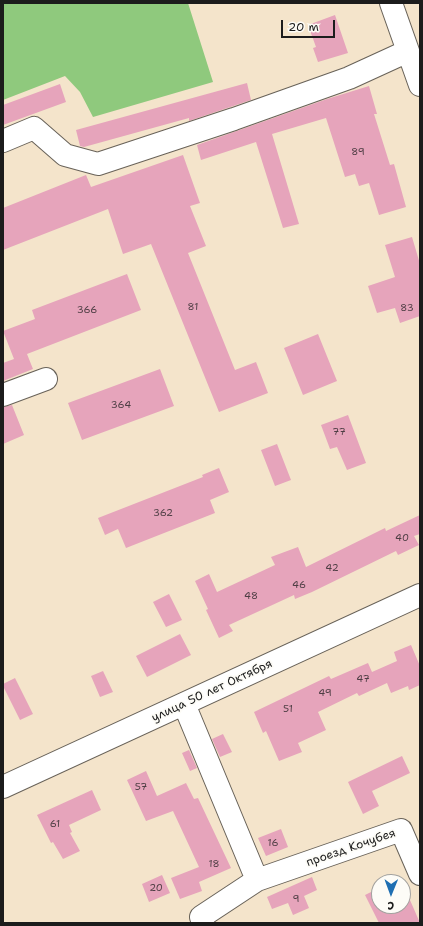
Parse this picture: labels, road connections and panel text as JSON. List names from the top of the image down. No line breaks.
{"streets":{"street":["улица 50 лет Октября","проезд Кочубея"]},"house_numbers":["89","81","83","366","364","77","362","40","42","46","48","47","49","51","57","61","16","18","20","9"],"scale_bar":"20 m","north":"bottom"}
